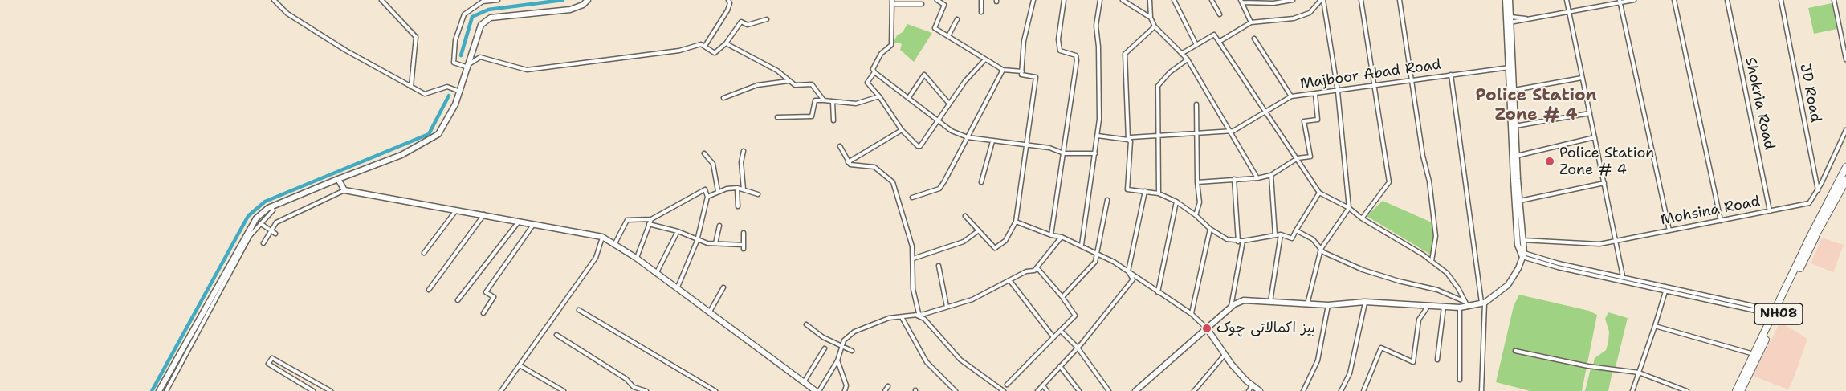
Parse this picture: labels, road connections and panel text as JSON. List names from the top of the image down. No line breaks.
{"streets":{"highway":["NH08"],"street":["Majboor Abad Road","JD Road","Shokria Road","Mohsina Road"]},"crossings":[["JD Road","Mohsina Road"],["Shokria Road","Mohsina Road"]],"districts":["Police Station Zone # 4"],"places":["Police Station Zone # 4","بیز اکمالاتی چوک"]}
